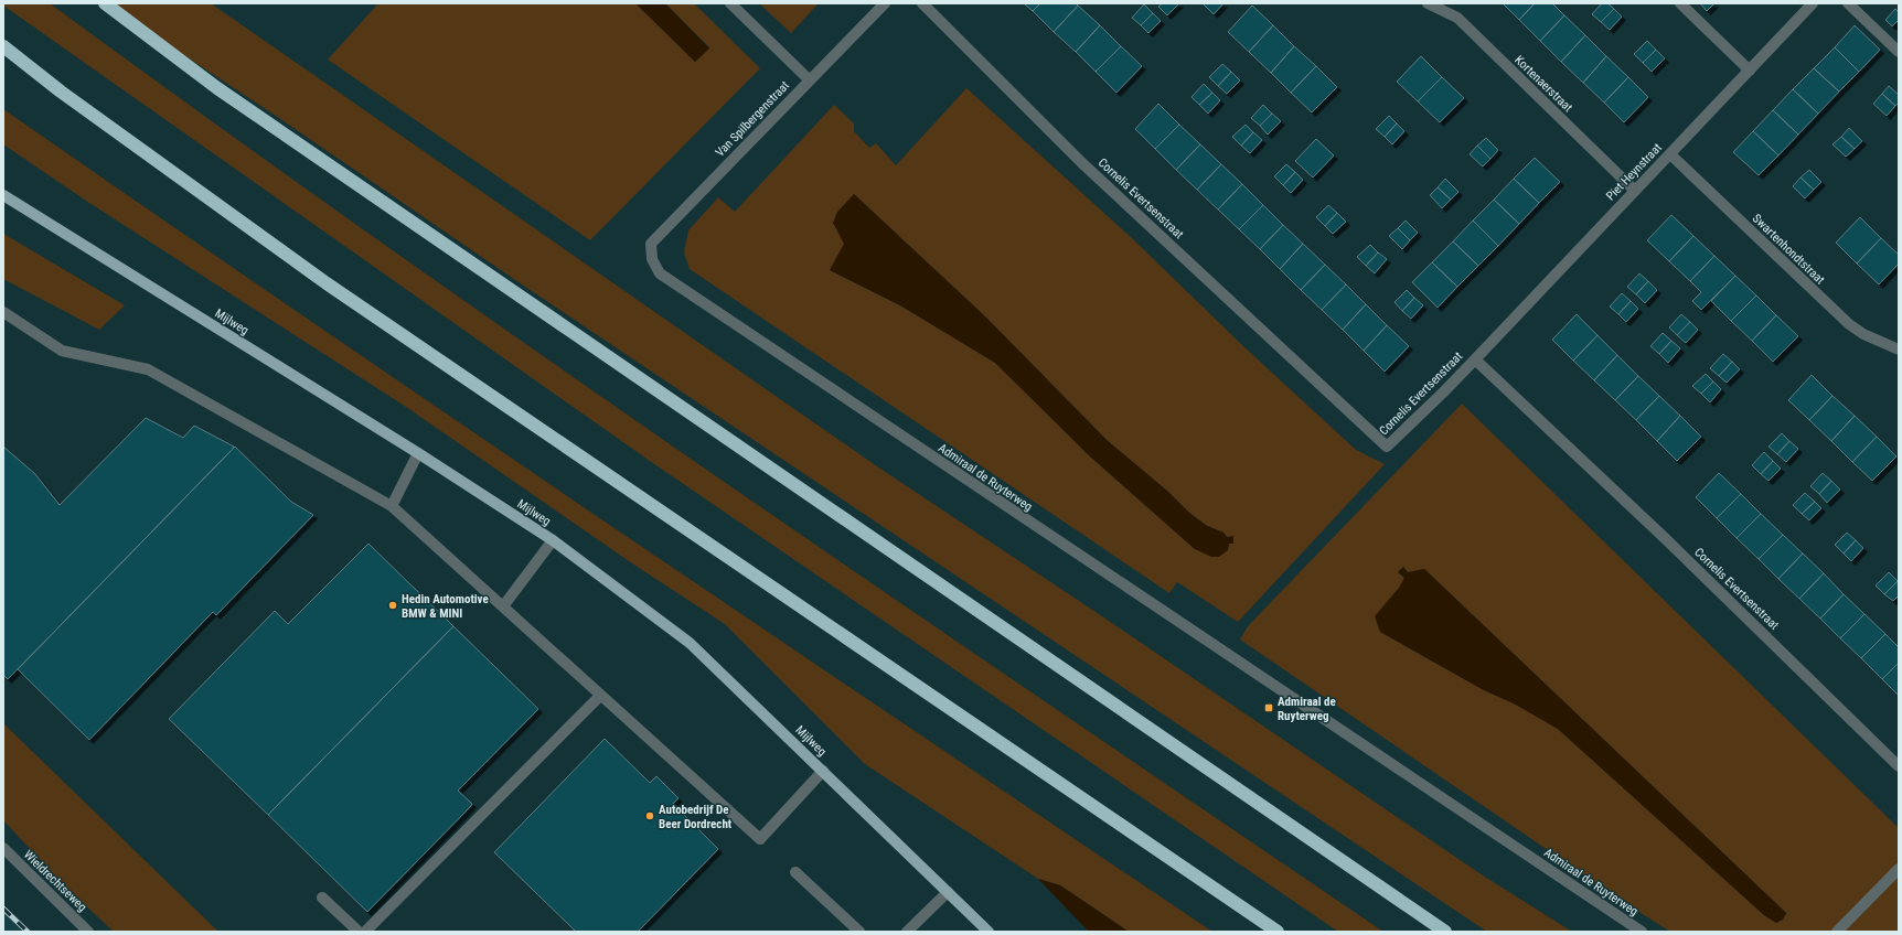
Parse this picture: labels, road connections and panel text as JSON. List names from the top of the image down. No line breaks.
{"streets":{"main road":["Mijlweg"],"street":["Kortenaerstraat","Van Spilbergenstraat","Piet Heynstraat","Cornelis Evertsenstraat","Swartenhondtstraat","Admiraal de Ruyterweg","Wieldrechtseweg"]},"crossings":[["Kortenaerstraat","Piet Heynstraat"],["Van Spilbergenstraat","Admiraal de Ruyterweg"],["Piet Heynstraat","Cornelis Evertsenstraat"],["Piet Heynstraat","Swartenhondtstraat"]],"places":{"other":["Hedin Automotive BMW & MINI","Autobedrijf De Beer Dordrecht"],"transit":["Admiraal de Ruyterweg"]}}
